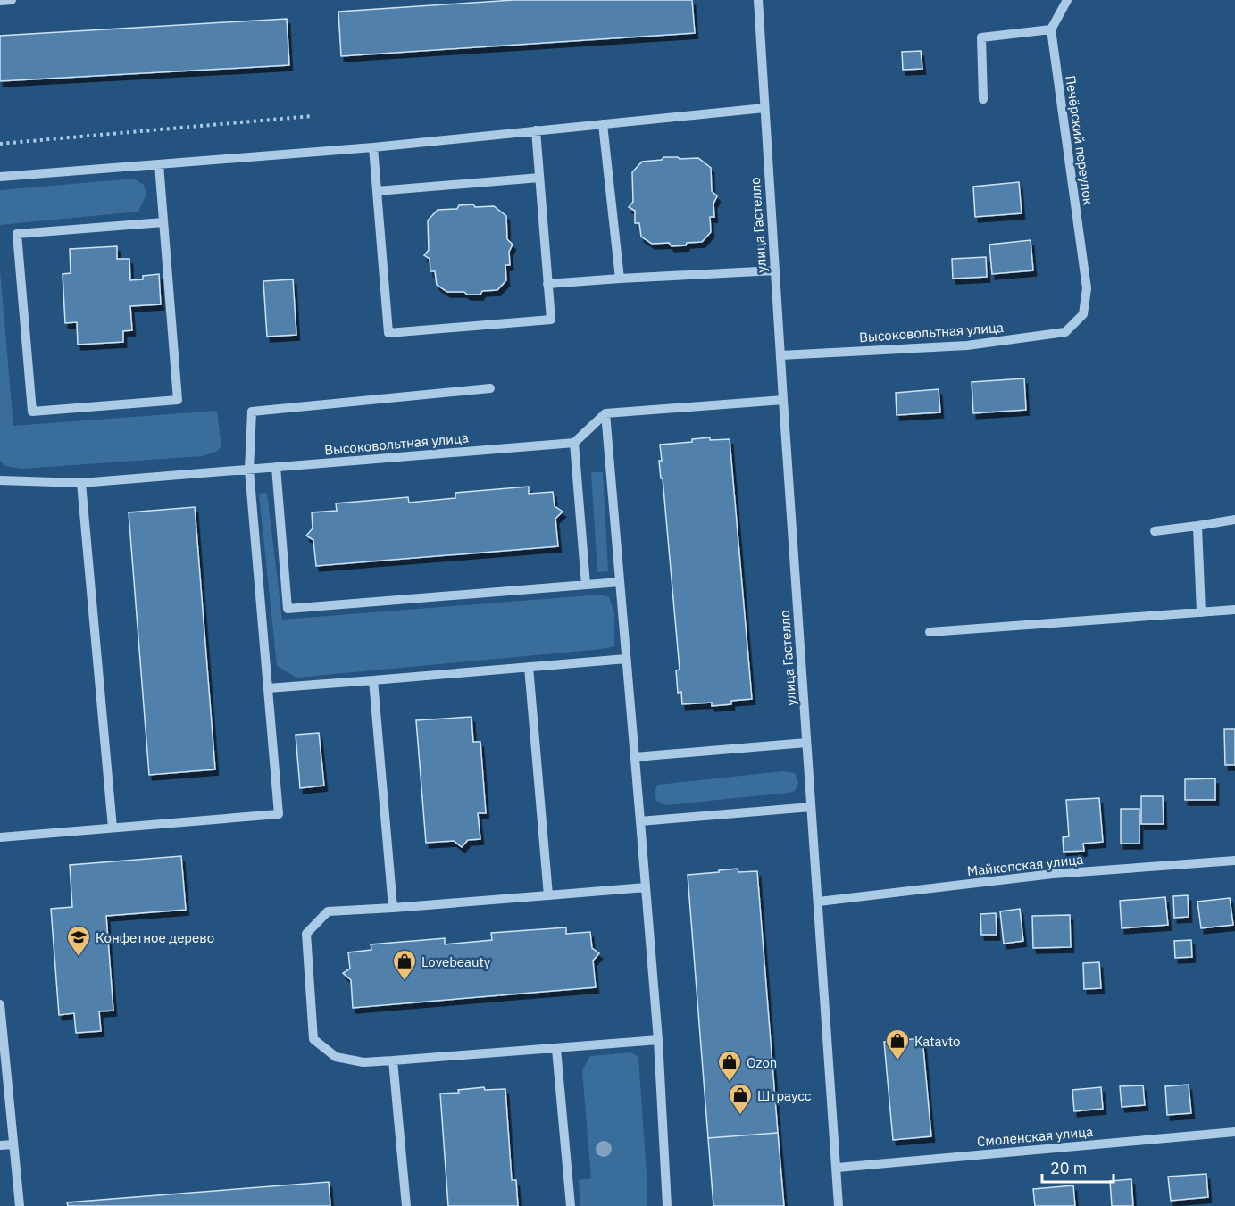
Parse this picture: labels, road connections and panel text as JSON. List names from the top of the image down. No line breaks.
{"streets":{"street":["Печёрский переулок","улица Гастелло","Высоковольтная улица","Майкопская улица","Смоленская улица"]},"crossings":[["Печёрский переулок","Высоковольтная улица"],["улица Гастелло","Высоковольтная улица"],["улица Гастелло","Майкопская улица"],["улица Гастелло","Смоленская улица"]],"places":{"school or university":["Конфетное дерево"],"shop":["Lovebeauty","Katavto","Ozon","Штраусс"]},"scale_bar":"20 m"}
